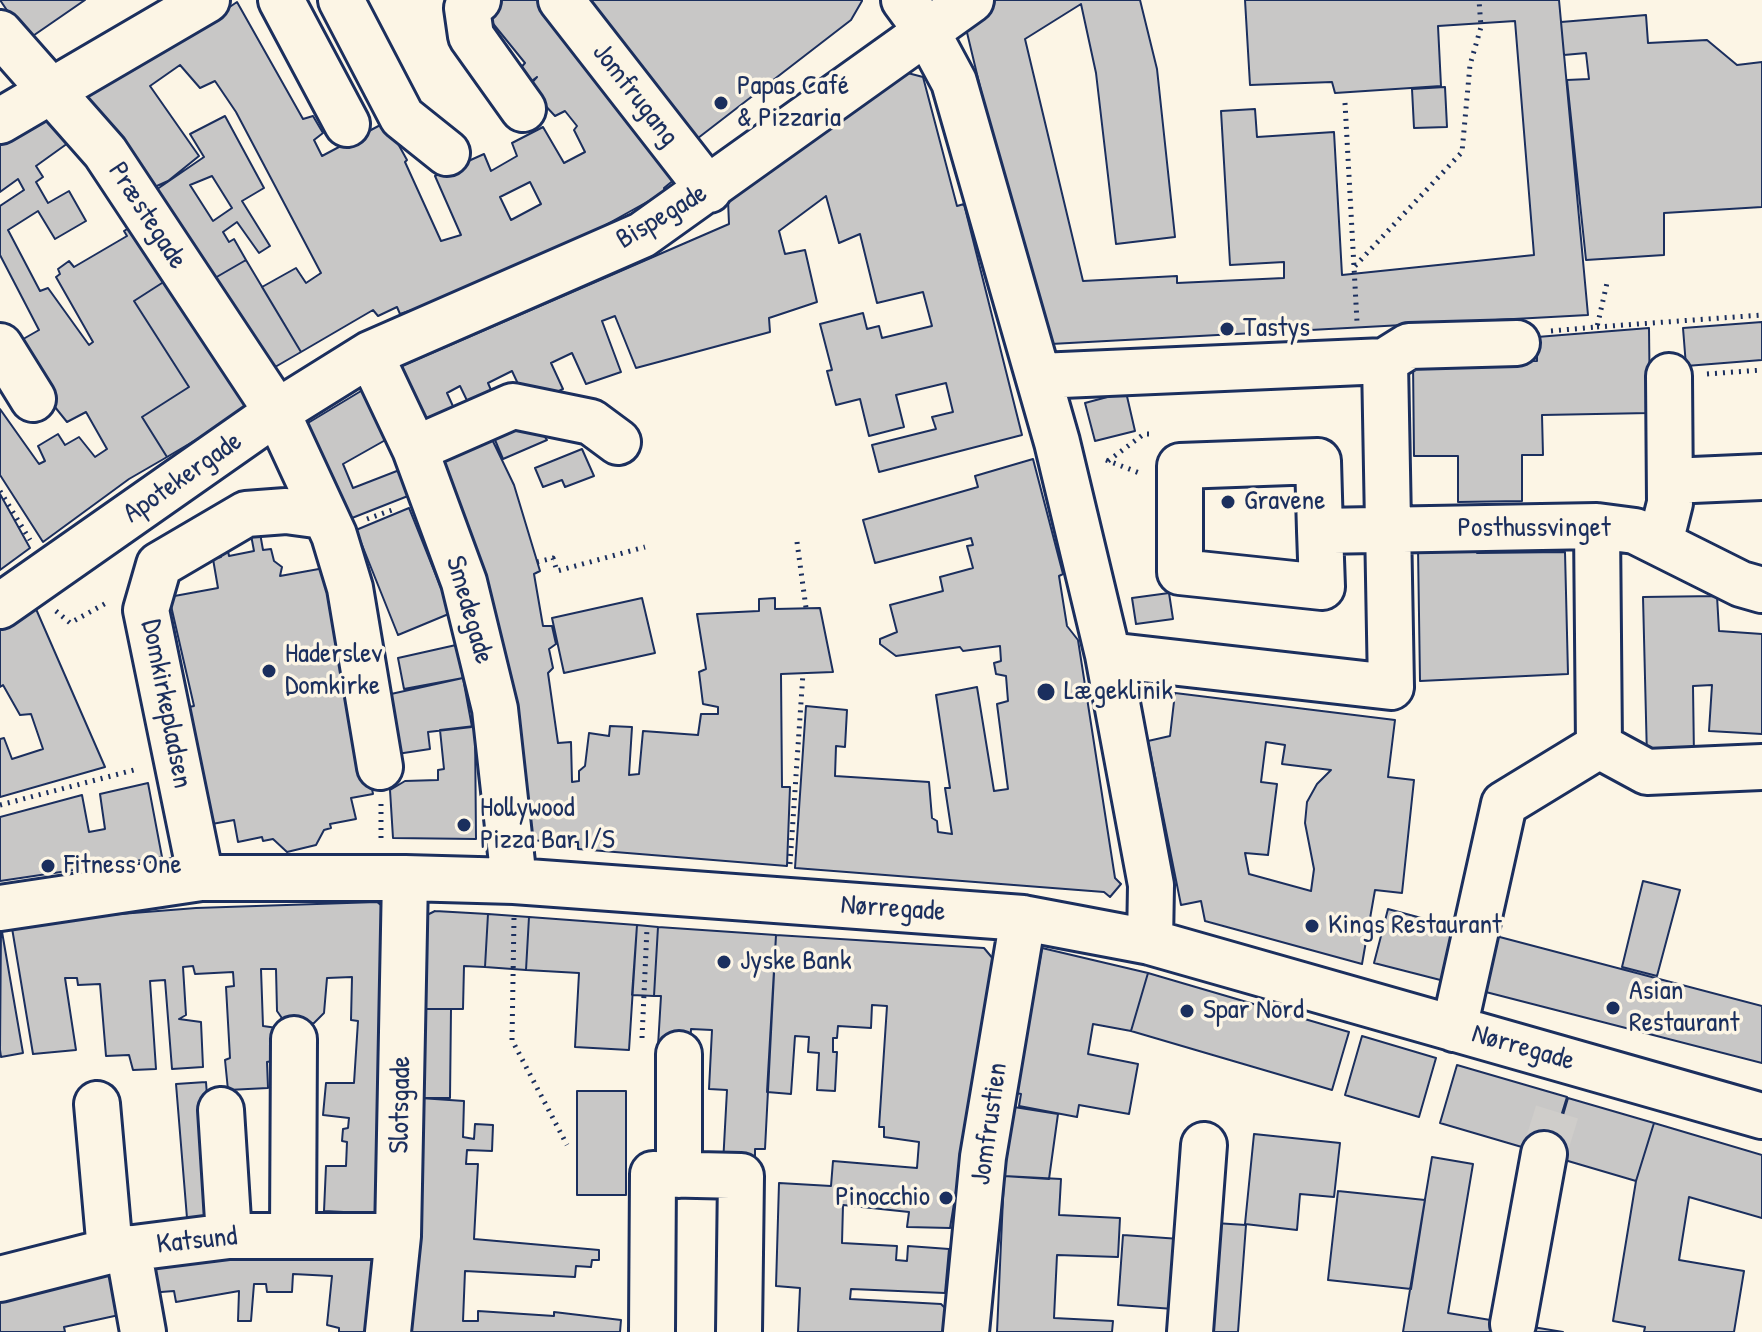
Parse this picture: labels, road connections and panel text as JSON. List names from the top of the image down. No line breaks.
{"streets":{"street":["Jomfrugang","Præstegade","Bispegade","Apotekergade","Posthussvinget","Smedegade","Domkirkepladsen","Nørregade","Slotsgade","Jomfrustien","Katsund"]},"crossings":[["Jomfrugang","Bispegade"],["Præstegade","Apotekergade"],["Præstegade","Domkirkepladsen"],["Bispegade","Apotekergade"],["Bispegade","Smedegade"],["Apotekergade","Smedegade"],["Smedegade","Nørregade"],["Domkirkepladsen","Nørregade"],["Nørregade","Slotsgade"],["Nørregade","Jomfrustien"],["Slotsgade","Katsund"]],"places":["Papas Café & Pizzaria","Tastys","Gravene","Haderslev Domkirke","Lægeklinik","Hollywood Pizza Bar I/S","Fitness One","Kings Restaurant","Jyske Bank","Asian Restaurant","Spar Nord","Pinocchio"]}
